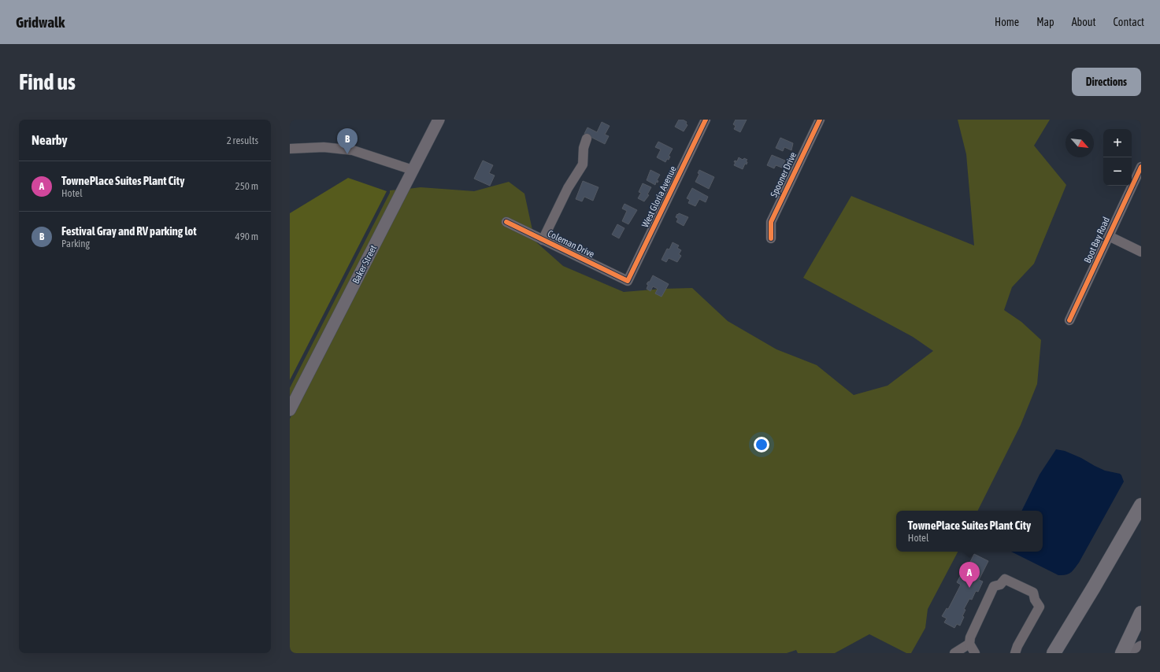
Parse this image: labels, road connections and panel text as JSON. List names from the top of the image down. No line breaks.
{"streets":{"main road":["Baker Street"],"street":["Spooner Drive","West Gloria Avenue","Boot Bay Road","Coleman Drive"]},"crossings":[["West Gloria Avenue","Coleman Drive"]],"north":"bottom right","page":{"header":"Gridwalk","nav":["Home","Map","About","Contact"],"buttons":"Directions","title":"Find us","heading":["Nearby","2 results"],"pins":["B","A"],"map_buttons":["+","−"],"list":[{"mark":"A","name":"TownePlace Suites Plant City","note":"Hotel","value":"250 m"},{"mark":"B","name":"Festival Gray and RV parking lot","note":"Parking","value":"490 m"}],"popup":["TownePlace Suites Plant City","Hotel"]}}
